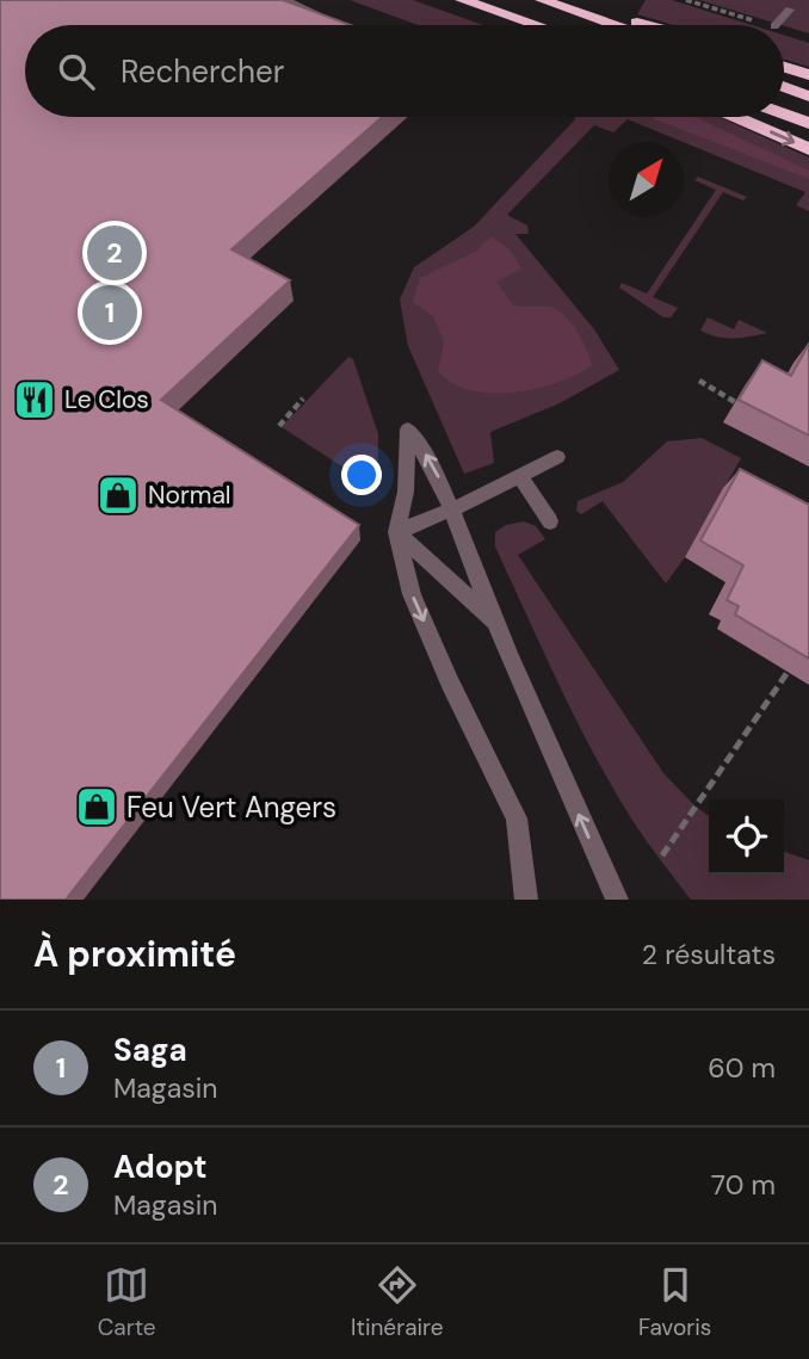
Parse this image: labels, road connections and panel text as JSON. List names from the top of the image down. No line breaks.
{"places":{"restaurant":["Le Clos"],"shop":["Normal","Feu Vert Angers"]},"north":"top right","page":{"search":"Rechercher","pins":["2","1"],"heading":["À proximité","2 résultats"],"list":[{"mark":"1","name":"Saga","note":"Magasin","value":"60 m"},{"mark":"2","name":"Adopt","note":"Magasin","value":"70 m"}],"nav":["Carte","Itinéraire","Favoris"]}}
